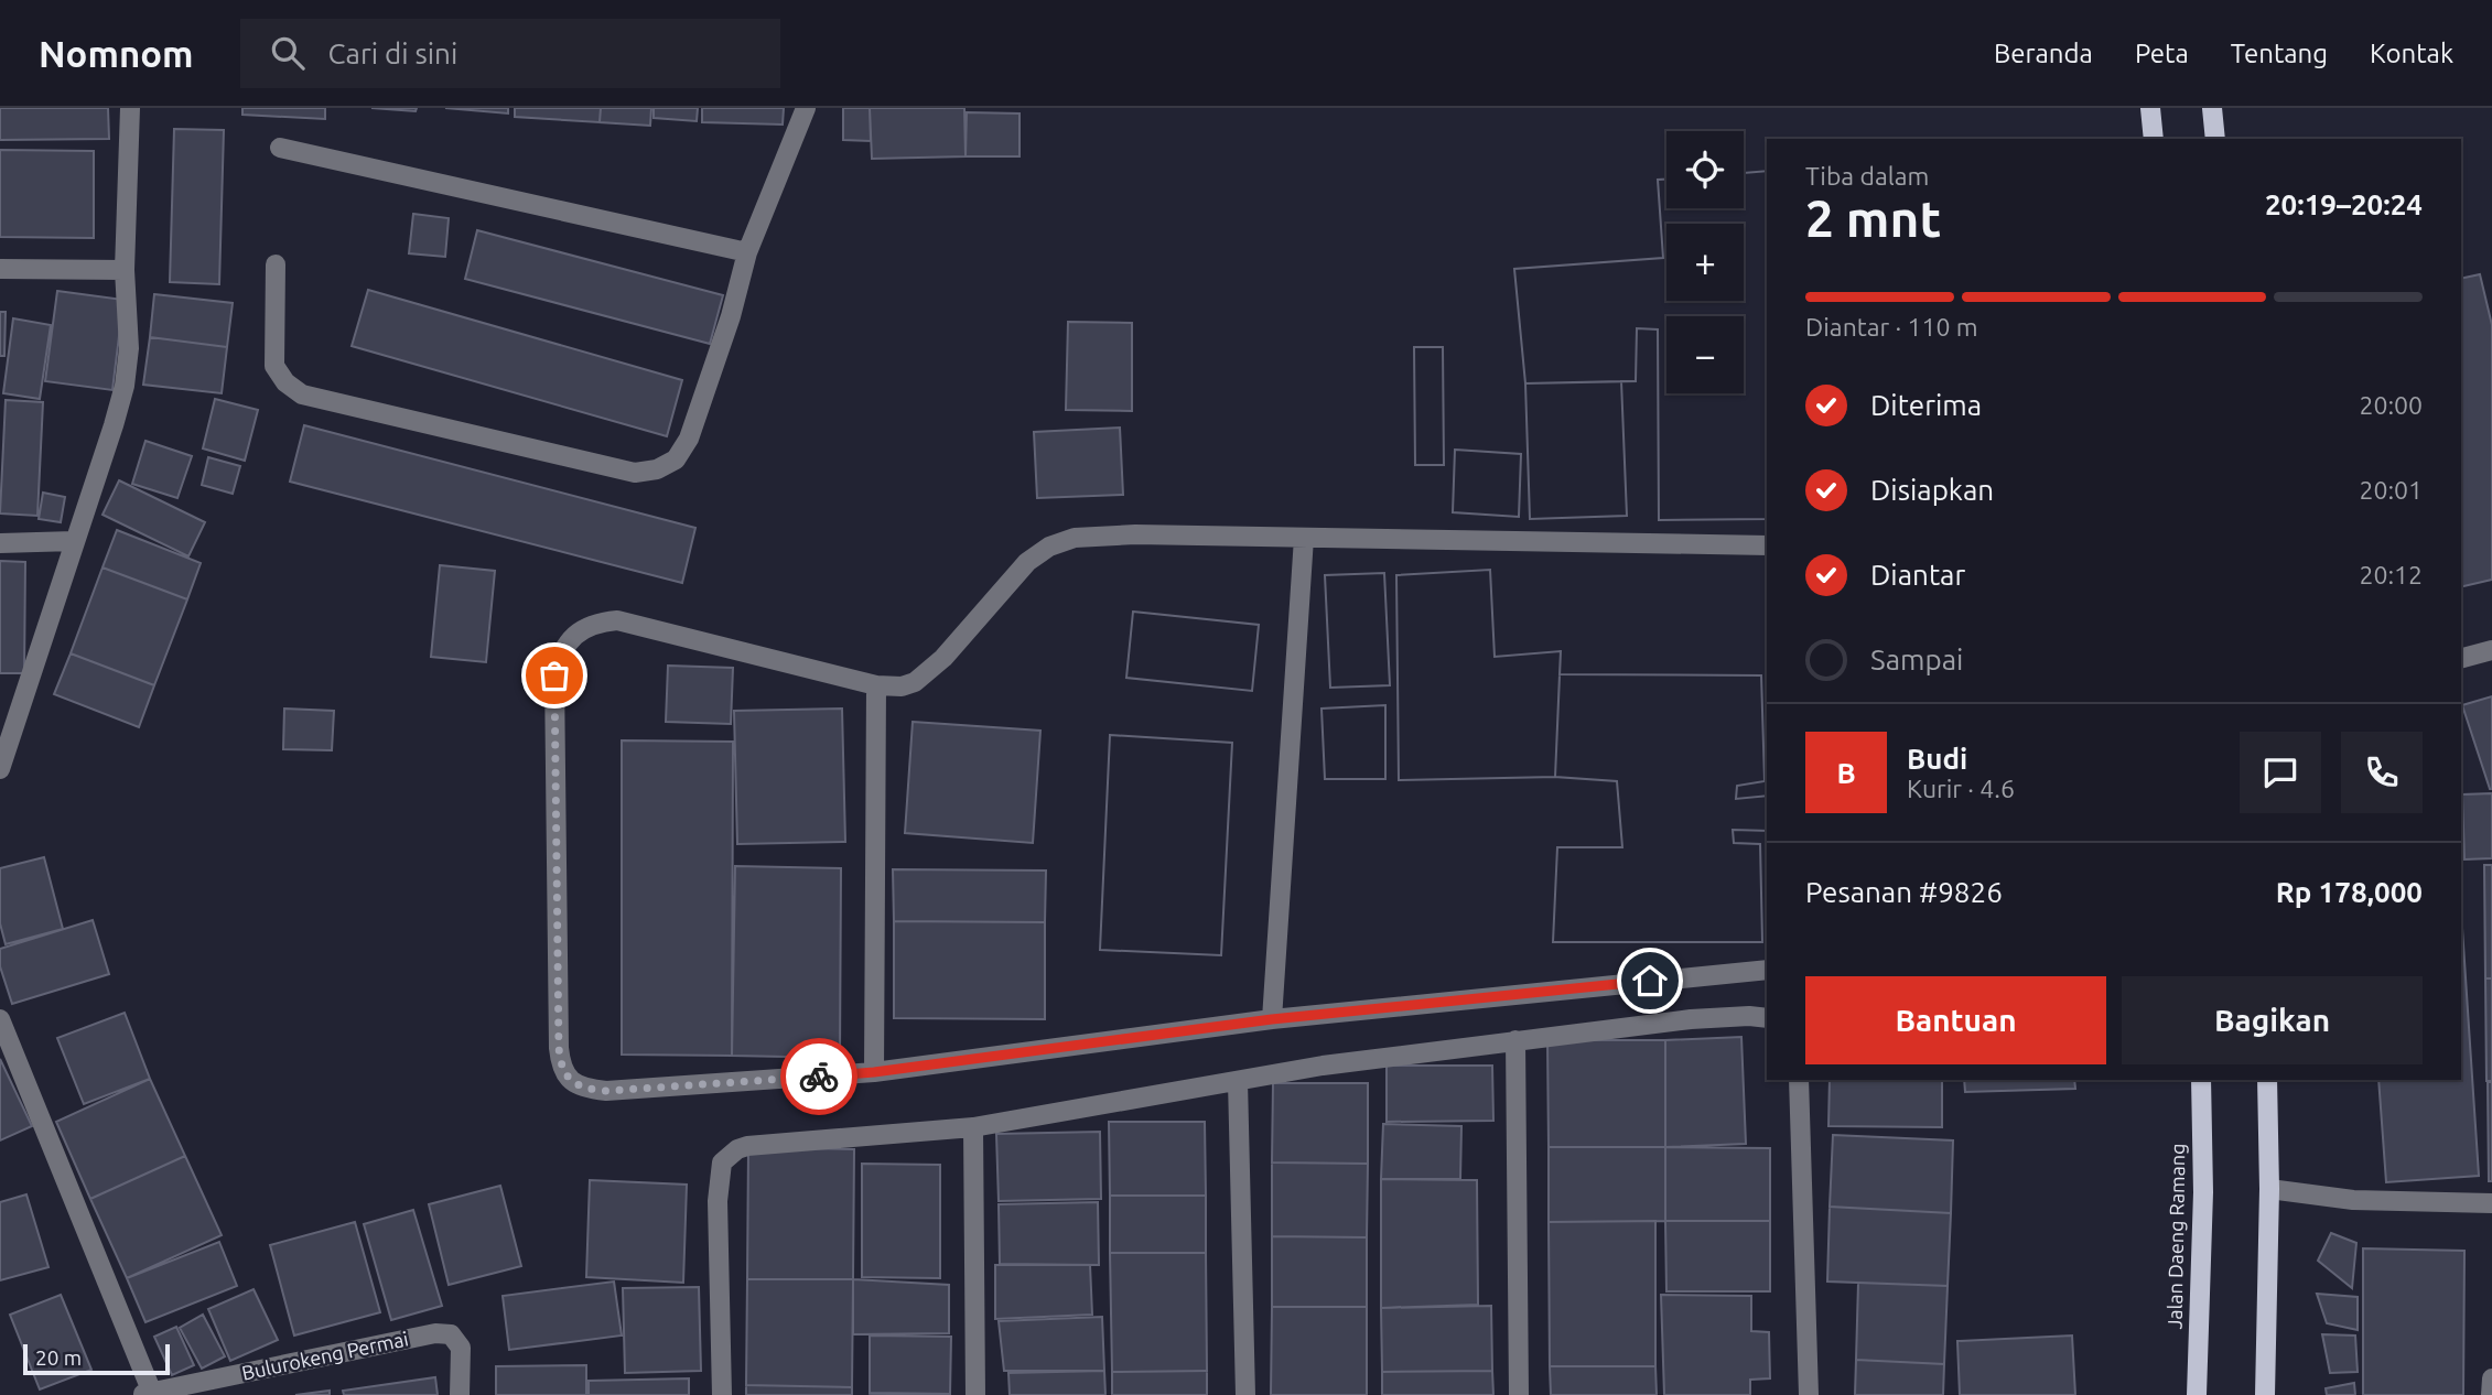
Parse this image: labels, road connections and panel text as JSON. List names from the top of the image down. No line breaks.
{"streets":{"main road":["Jalan Daeng Ramang"],"street":["Bulurokeng Permai"]},"scale_bar":"20 m","page":{"header":"Nomnom","search":"Cari di sini","nav":["Beranda","Peta","Tentang","Kontak"],"map_buttons":["+","−"],"heading":["2 mnt","Tiba dalam","20:19–20:24"],"panel":["Budi","Kurir · 4.6","Pesanan #9826","Rp 178,000"],"bar":"Diantar · 110 m","list":[["Diterima","20:00"],["Disiapkan","20:01"],["Diantar","20:12"],"Sampai"],"round":"B","buttons":["Bantuan","Bagikan"],"scale":"20 m"}}
